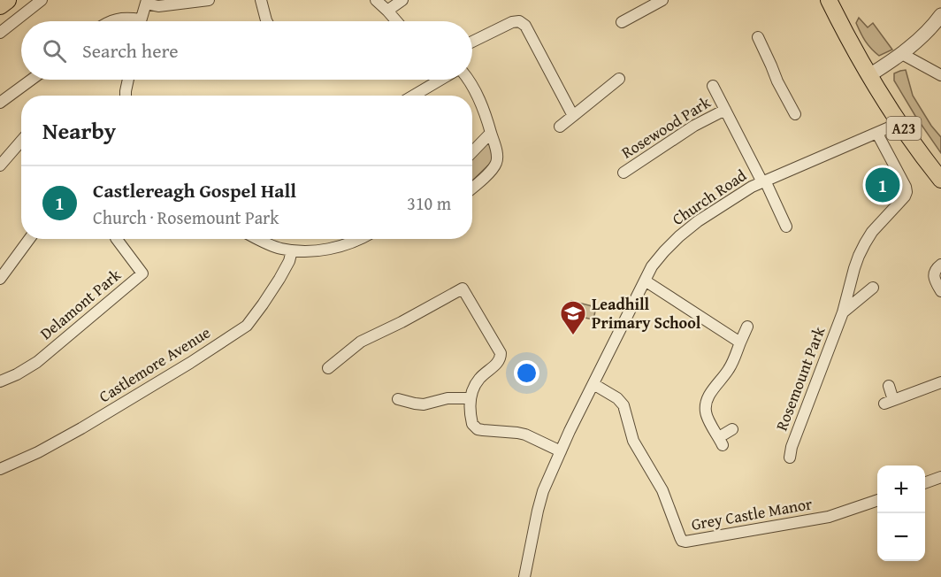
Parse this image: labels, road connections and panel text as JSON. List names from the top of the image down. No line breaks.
{"streets":{"main road":["A23"],"street":["Rosewood Park","Church Road","Delamont Park","Castlemore Avenue","Rosemount Park","Grey Castle Manor"]},"crossings":[["Rosewood Park","Church Road"],["A23","Church Road"],["Church Road","Rosemount Park"],["Church Road","Grey Castle Manor"]],"places":{"school or university":["Leadhill Primary School"]},"page":{"search":"Search here","heading":"Nearby","list":[{"mark":"1","name":"Castlereagh Gospel Hall","note":"Church · Rosemount Park","value":"310 m"}],"pins":"1","map_buttons":["+","−"]}}
